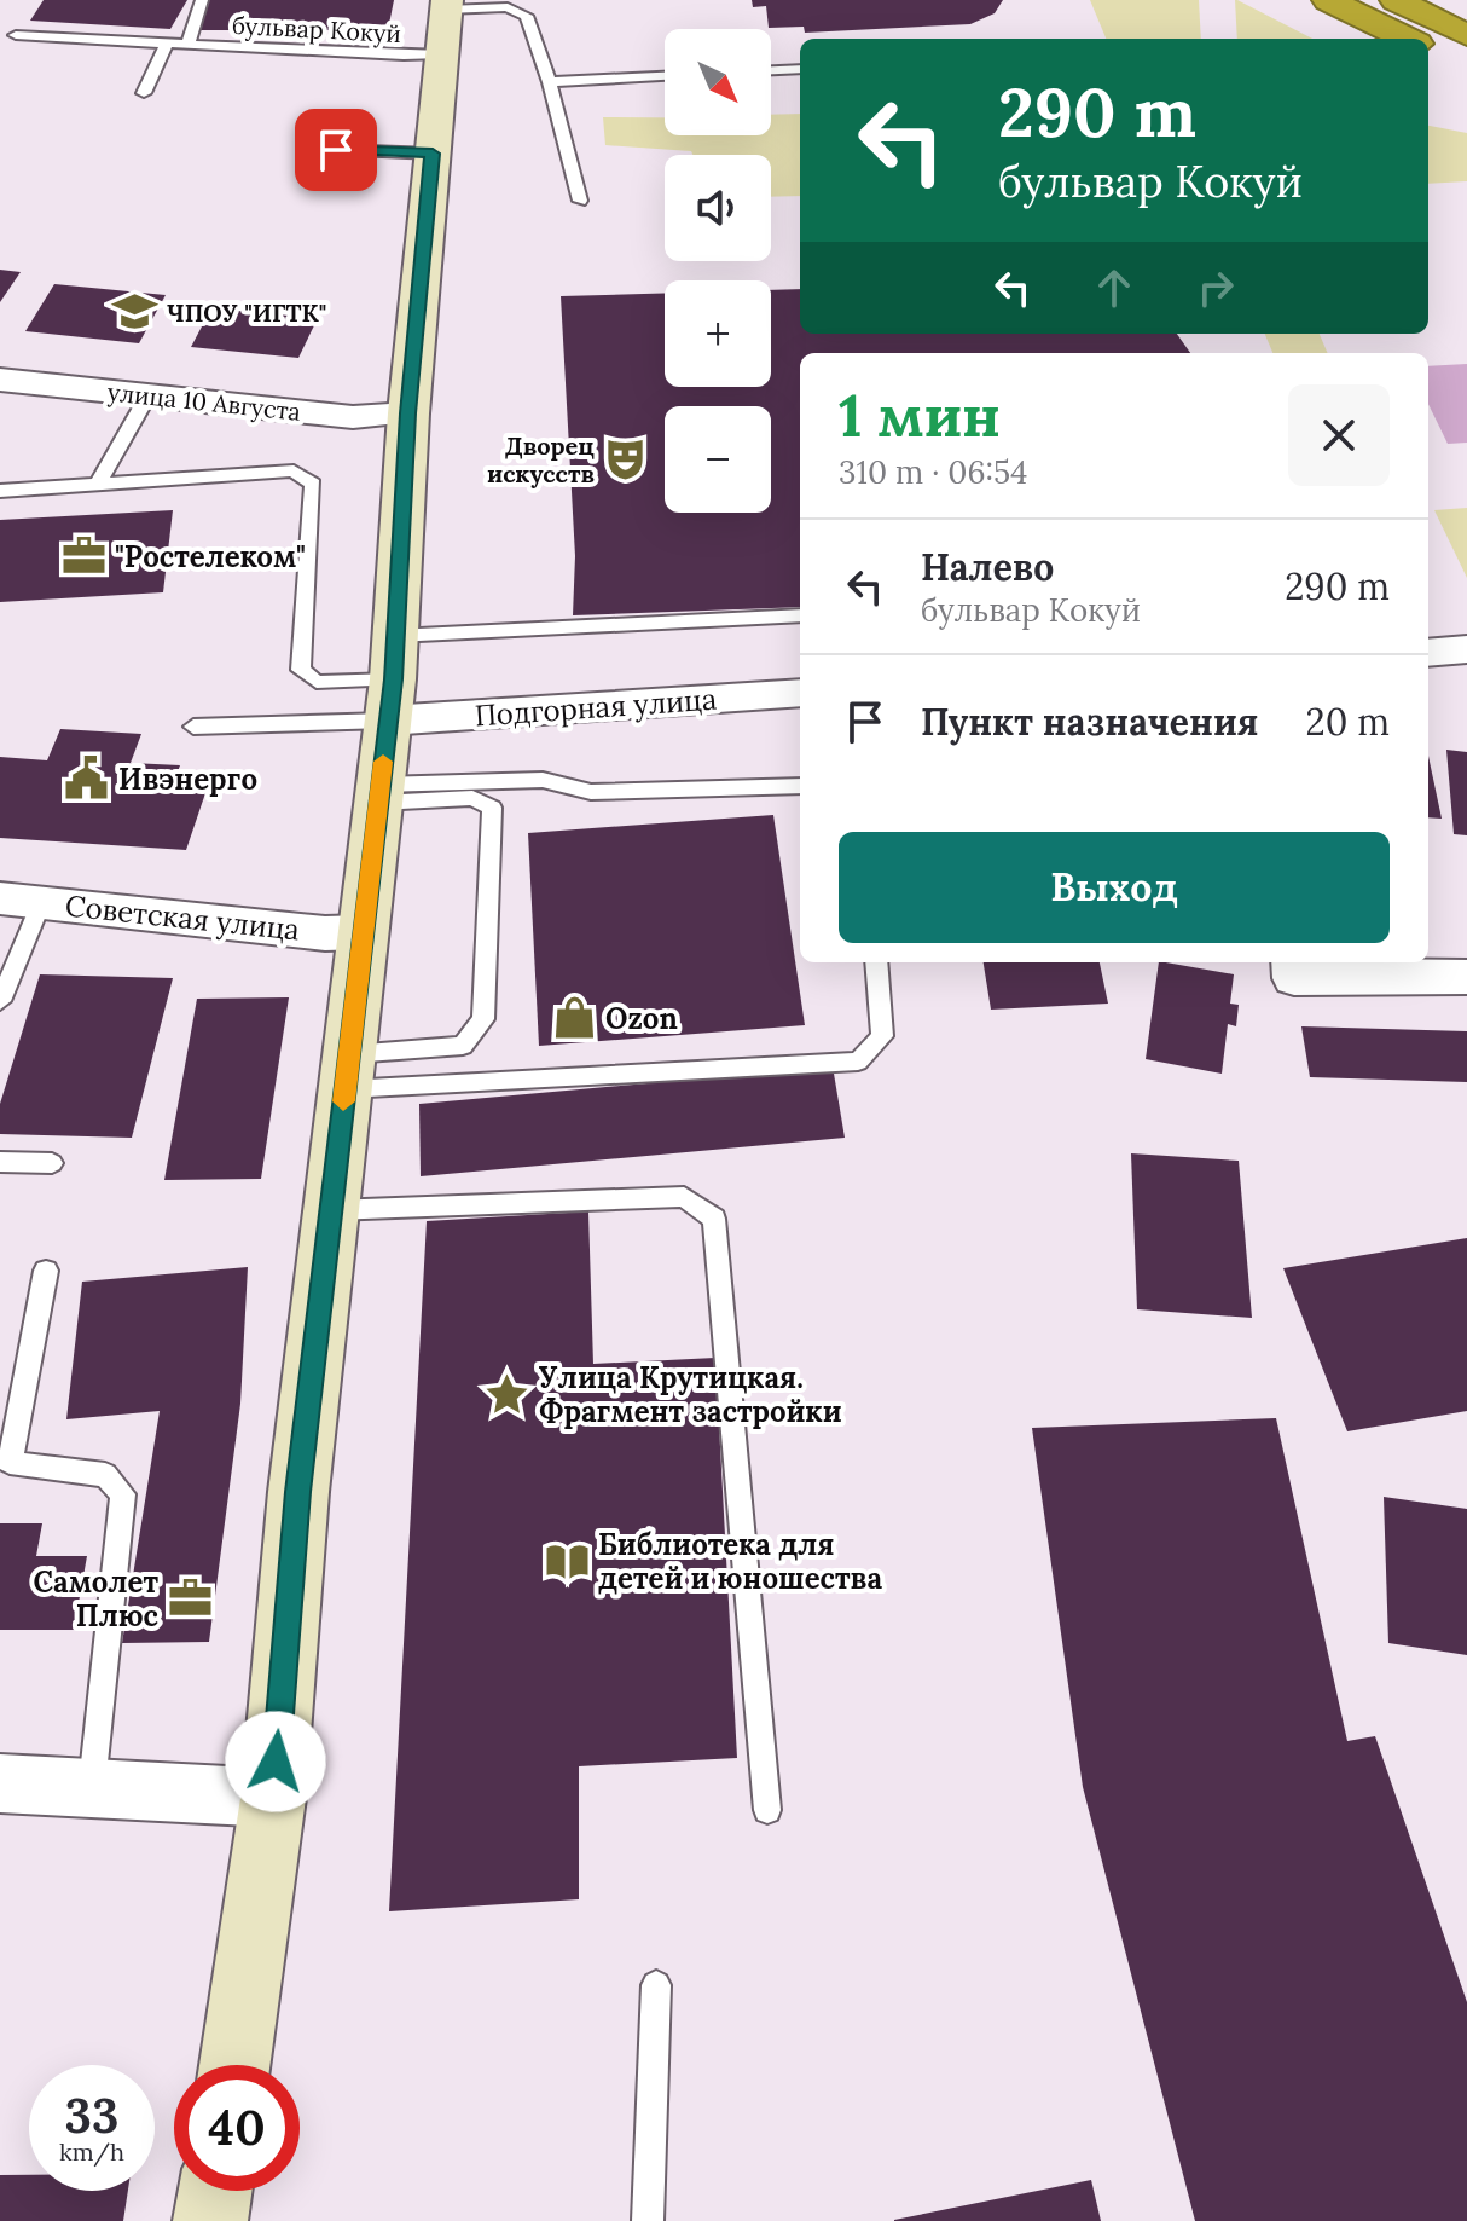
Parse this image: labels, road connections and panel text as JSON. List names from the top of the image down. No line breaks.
{"streets":{"street":["улица 10 Августа","Подгорная улица","Советская улица"],"lane":["бульвар Кокуй"]},"places":{"school or university":["ЧПОУ \"ИГТК\""],"theatre":["Дворец искусств"],"office":["\"Ростелеком\"","Самолет Плюс"],"public building":["Ивэнерго"],"shop":["Ozon"],"place":["Улица Крутицкая. Фрагмент застройки"],"library":["Библиотека для детей и юношества"]},"north":"bottom right","page":{"map_buttons":["+","−"],"turn":["290 m","бульвар Кокуй"],"heading":["1 мин","310 m · 06:54"],"list":[{"name":"Налево","note":"бульвар Кокуй","value":"290 m"},{"name":"Пункт назначения","value":"20 m"}],"buttons":"Выход","speed":"33 km/h","limit":"40"}}
